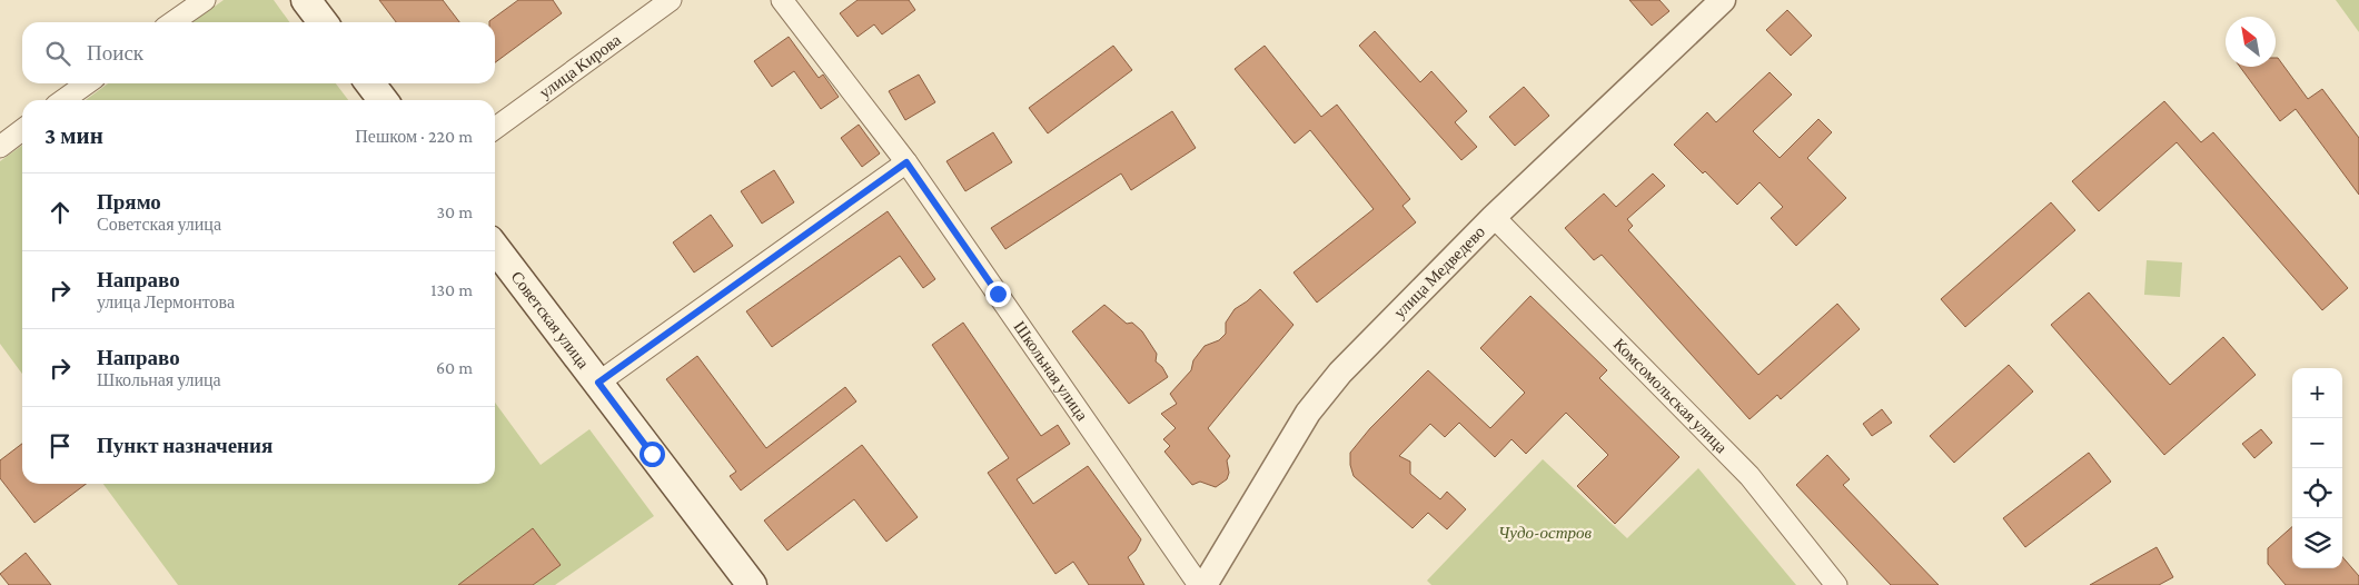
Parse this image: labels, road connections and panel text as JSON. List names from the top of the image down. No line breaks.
{"streets":{"main road":["Советская улица"],"street":["улица Кирова","улица Медведево","Школьная улица","Комсомольская улица"]},"crossings":[["улица Медведево","Комсомольская улица"]],"parks":["Чудо-остров"],"north":"top left","page":{"search":"Поиск","heading":["3 мин","Пешком · 220 m"],"list":[["Прямо","Советская улица","30 m"],["Направо","улица Лермонтова","130 m"],["Направо","Школьная улица","60 m"],"Пункт назначения"],"map_buttons":["+","−"]}}
